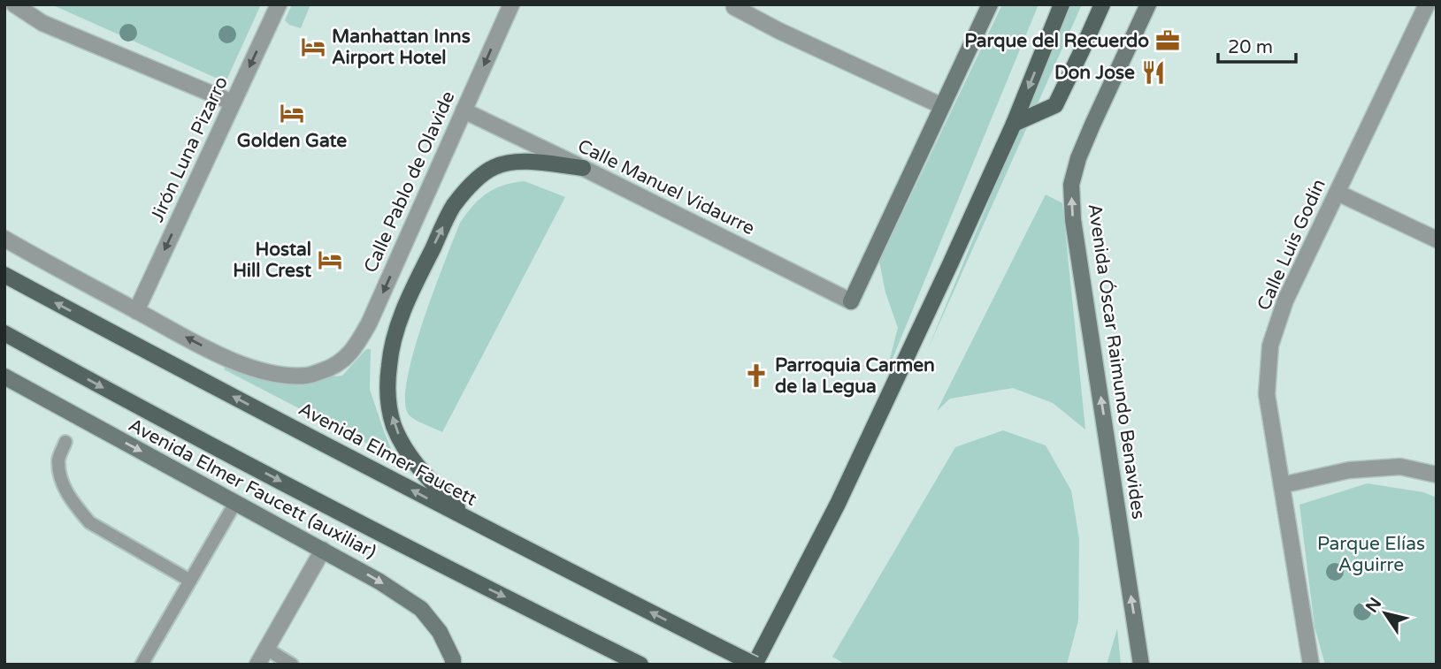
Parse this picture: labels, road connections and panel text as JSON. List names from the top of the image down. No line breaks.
{"streets":{"main road":["Avenida Óscar Raimundo Benavides","Avenida Elmer Faucett","Avenida Elmer Faucett (auxiliar)"],"street":["Jirón Luna Pizarro","Calle Pablo de Olavide","Calle Manuel Vidaurre","Calle Luis Godín"]},"crossings":[["Jirón Luna Pizarro","Calle Pablo de Olavide"],["Calle Pablo de Olavide","Calle Manuel Vidaurre"]],"one_way":["Jirón Luna Pizarro"],"parks":["Parque Elías Aguirre"],"places":{"office":["Parque del Recuerdo"],"hotel":["Manhattan Inns Airport Hotel","Golden Gate","Hostal Hill Crest"],"restaurant":["Don Jose"],"church":["Parroquia Carmen de la Legua"]},"scale_bar":"20 m","north":"top left"}
